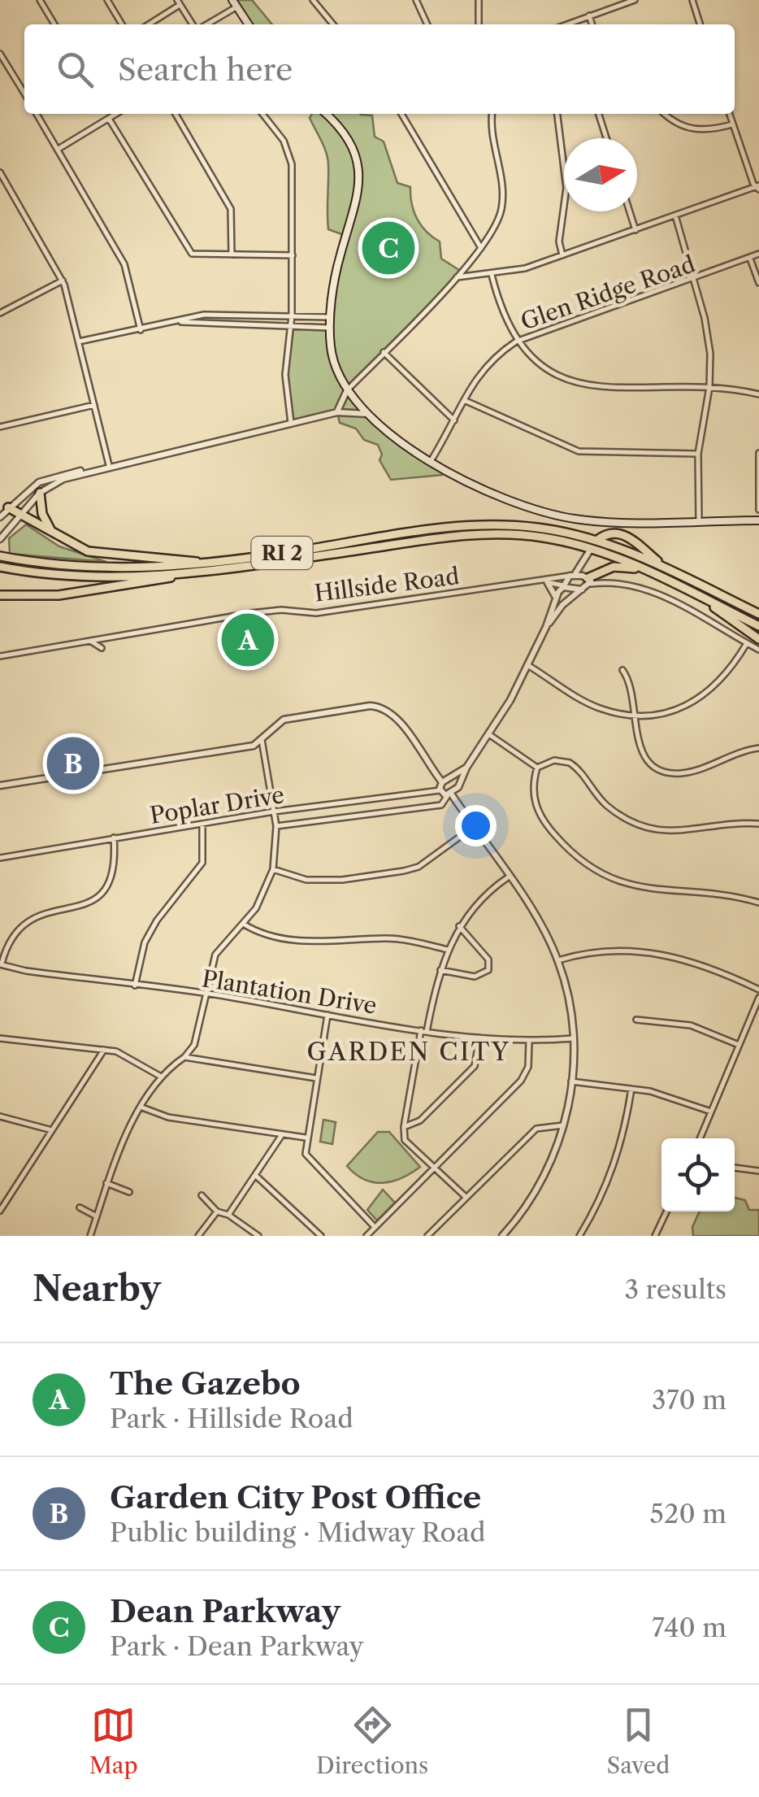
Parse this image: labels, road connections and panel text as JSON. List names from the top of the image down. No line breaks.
{"streets":{"main road":["RI 2"],"street":["Glen Ridge Road","Hillside Road","Poplar Drive","Plantation Drive"]},"districts":["GARDEN CITY"],"north":"right","page":{"search":"Search here","pins":["C","A","B"],"heading":["Nearby","3 results"],"list":[{"mark":"A","name":"The Gazebo","note":"Park · Hillside Road","value":"370 m"},{"mark":"B","name":"Garden City Post Office","note":"Public building · Midway Road","value":"520 m"},{"mark":"C","name":"Dean Parkway","note":"Park · Dean Parkway","value":"740 m"}],"nav":["Map","Directions","Saved"]}}
